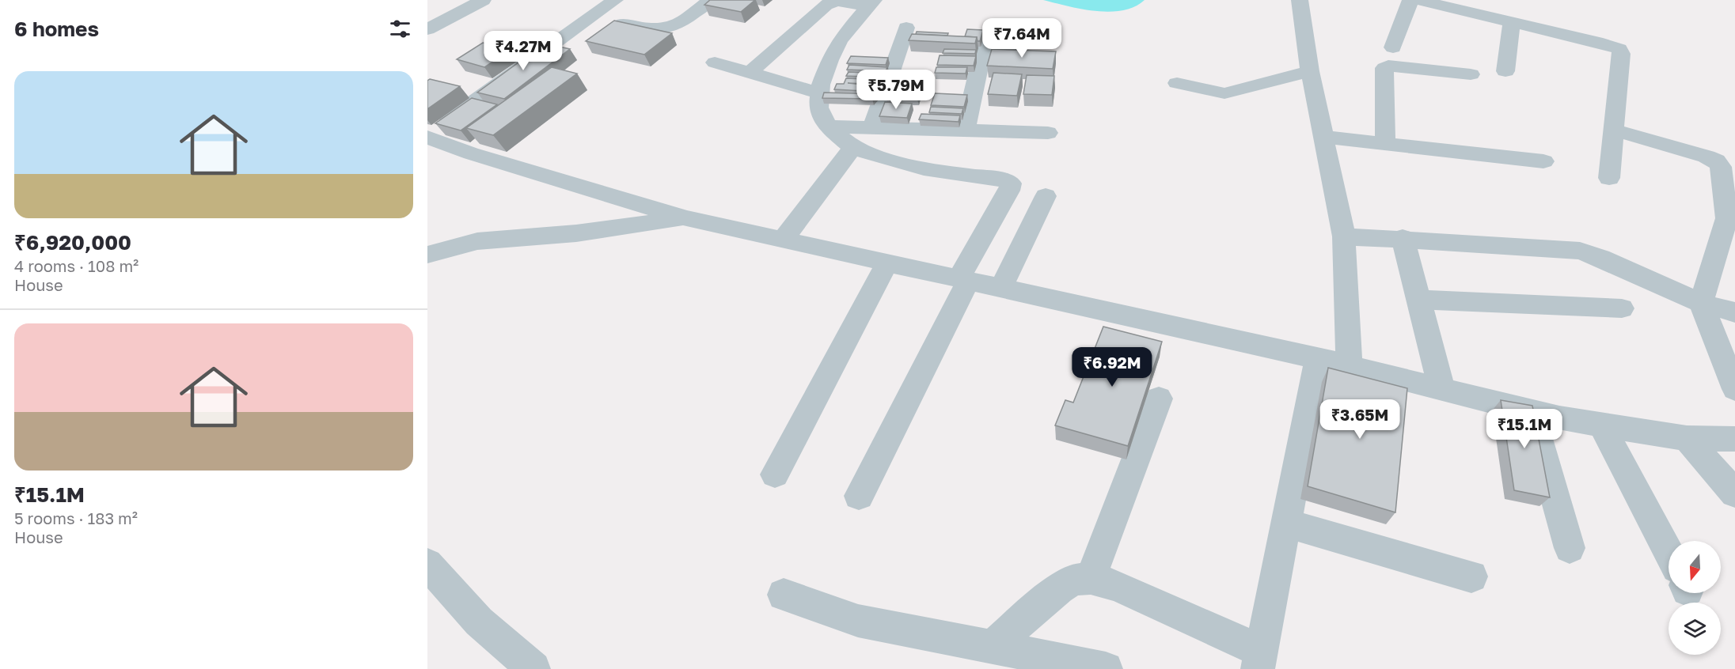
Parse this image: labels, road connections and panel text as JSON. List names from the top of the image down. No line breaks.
{"north":"bottom","page":{"heading":"6 homes","price":["₹7.64M","₹4.27M","₹5.79M","₹6.92M","₹3.65M","₹15.1M"],"list":[{"name":"₹6,920,000","note":"4 rooms · 108 m² · House"},{"name":"₹15.1M","note":"5 rooms · 183 m² · House"}]}}
